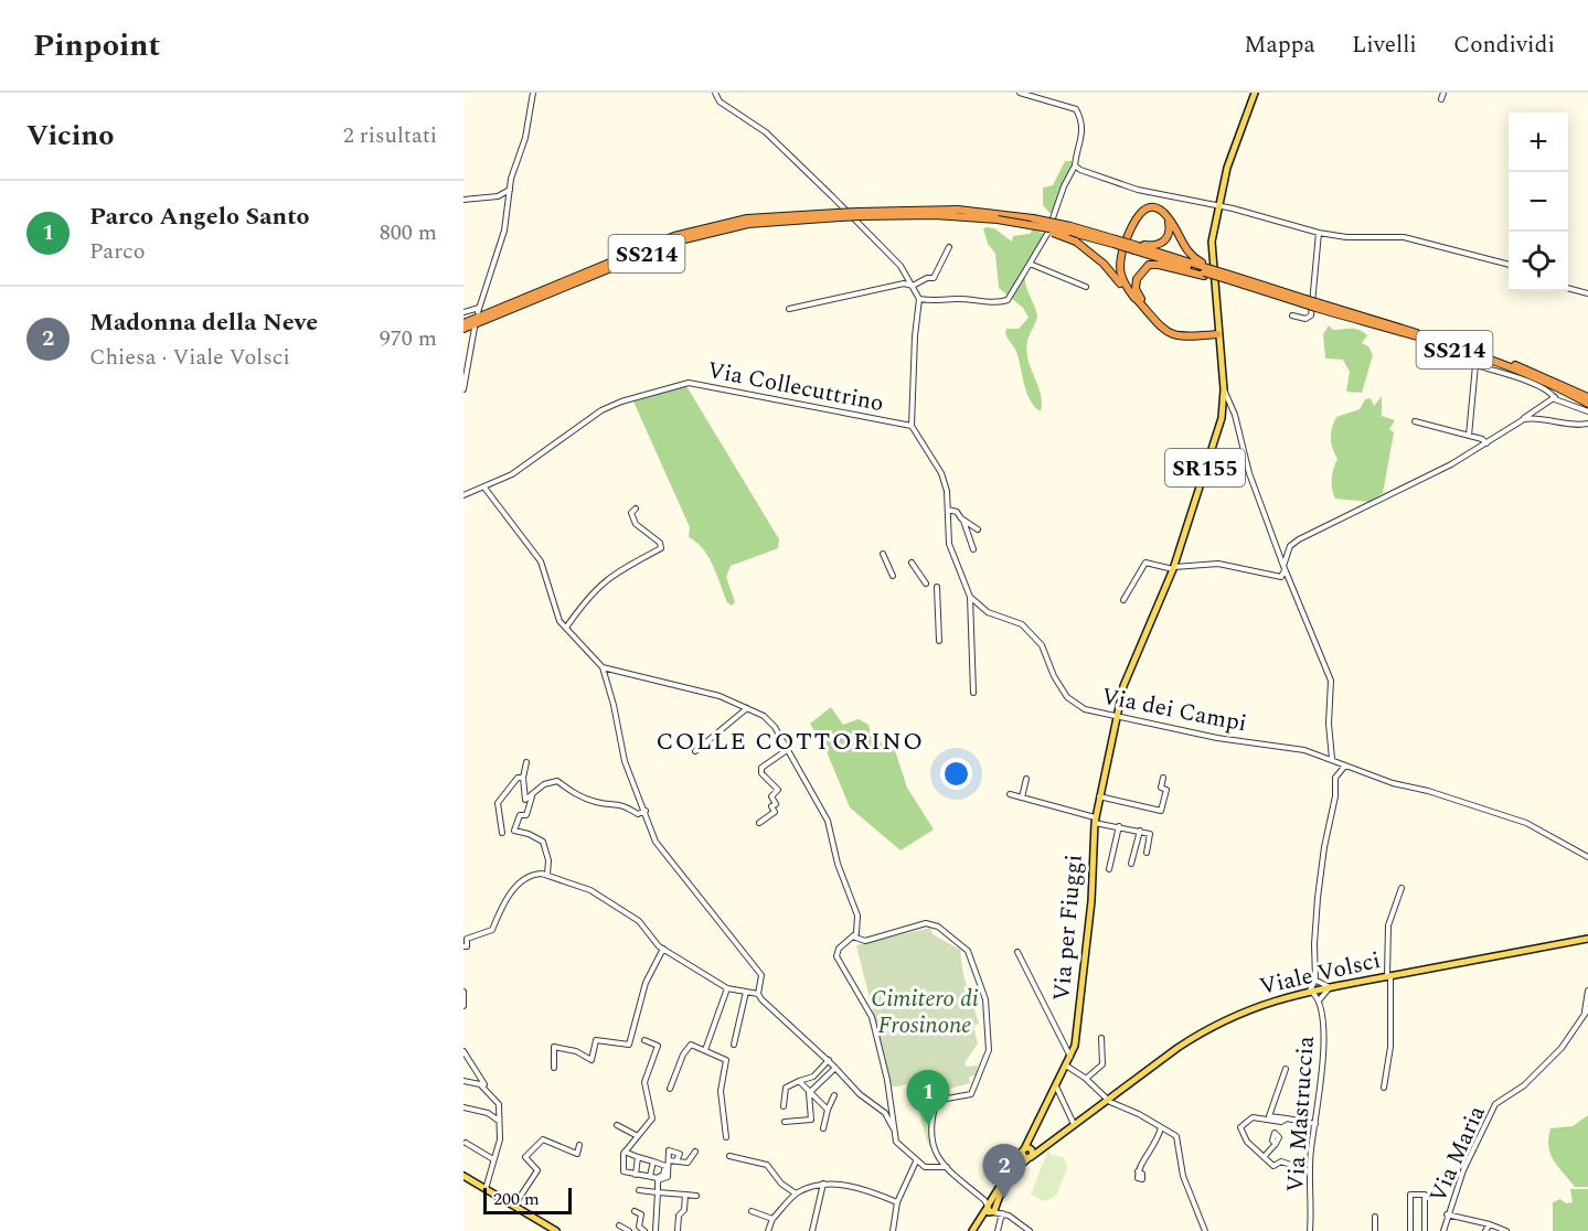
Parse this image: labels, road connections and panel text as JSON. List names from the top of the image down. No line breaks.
{"streets":{"highway":["SS214"],"main road":["SR155","Via per Fiuggi","Viale Volsci"],"street":["Via Collecuttrino","Via dei Campi","Via Mastruccia","Via Maria"]},"crossings":[["SR155","Via dei Campi"],["SR155","Via per Fiuggi"],["Via dei Campi","Via per Fiuggi"],["Via dei Campi","Via Mastruccia"],["Via per Fiuggi","Viale Volsci"],["Viale Volsci","Via Mastruccia"]],"districts":["COLLE COTTORINO"],"parks":["Cimitero di Frosinone"],"scale_bar":"200 m","page":{"header":"Pinpoint","nav":["Mappa","Livelli","Condividi"],"heading":["Vicino","2 risultati"],"map_buttons":["+","−"],"list":[{"mark":"1","name":"Parco Angelo Santo","note":"Parco","value":"800 m"},{"mark":"2","name":"Madonna della Neve","note":"Chiesa · Viale Volsci","value":"970 m"}],"pins":["1","2"],"scale":"200 m"}}
